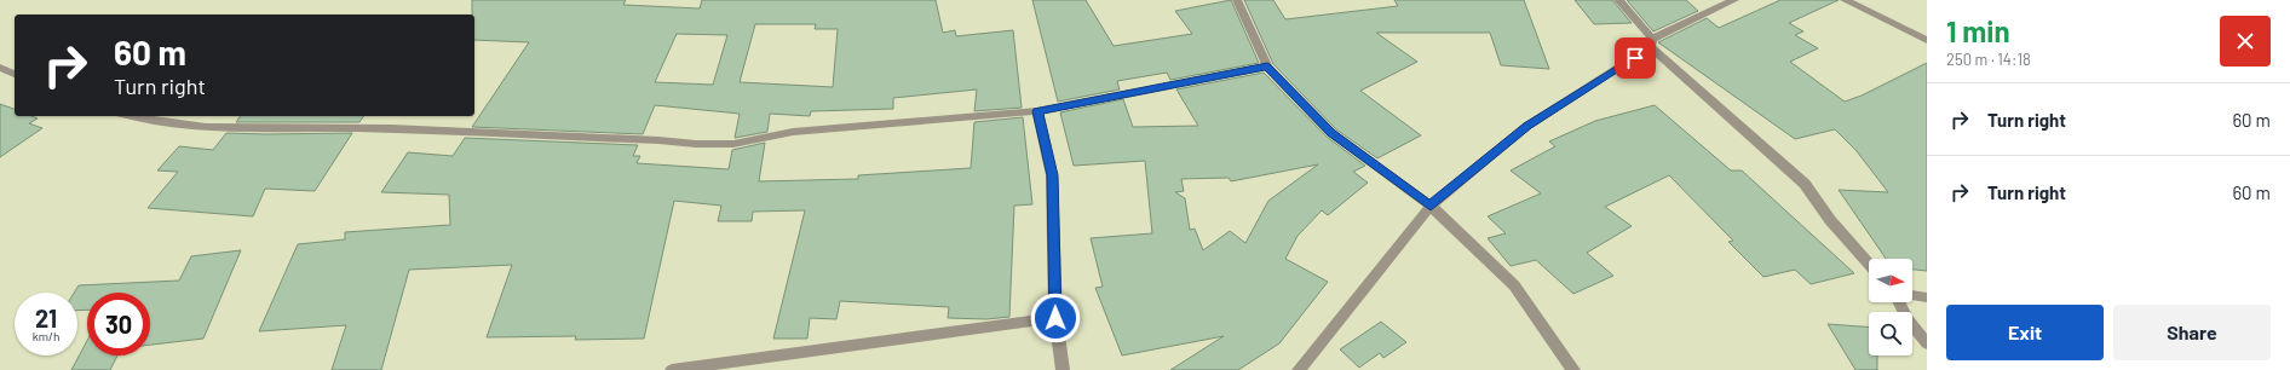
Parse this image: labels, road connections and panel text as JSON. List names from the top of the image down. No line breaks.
{"north":"right","page":{"heading":["1 min","250 m · 14:18"],"turn":["60 m","Turn right"],"list":[{"name":"Turn right","value":"60 m"},{"name":"Turn right","value":"60 m"}],"speed":"21 km/h","limit":"30","buttons":["Exit","Share"]}}
